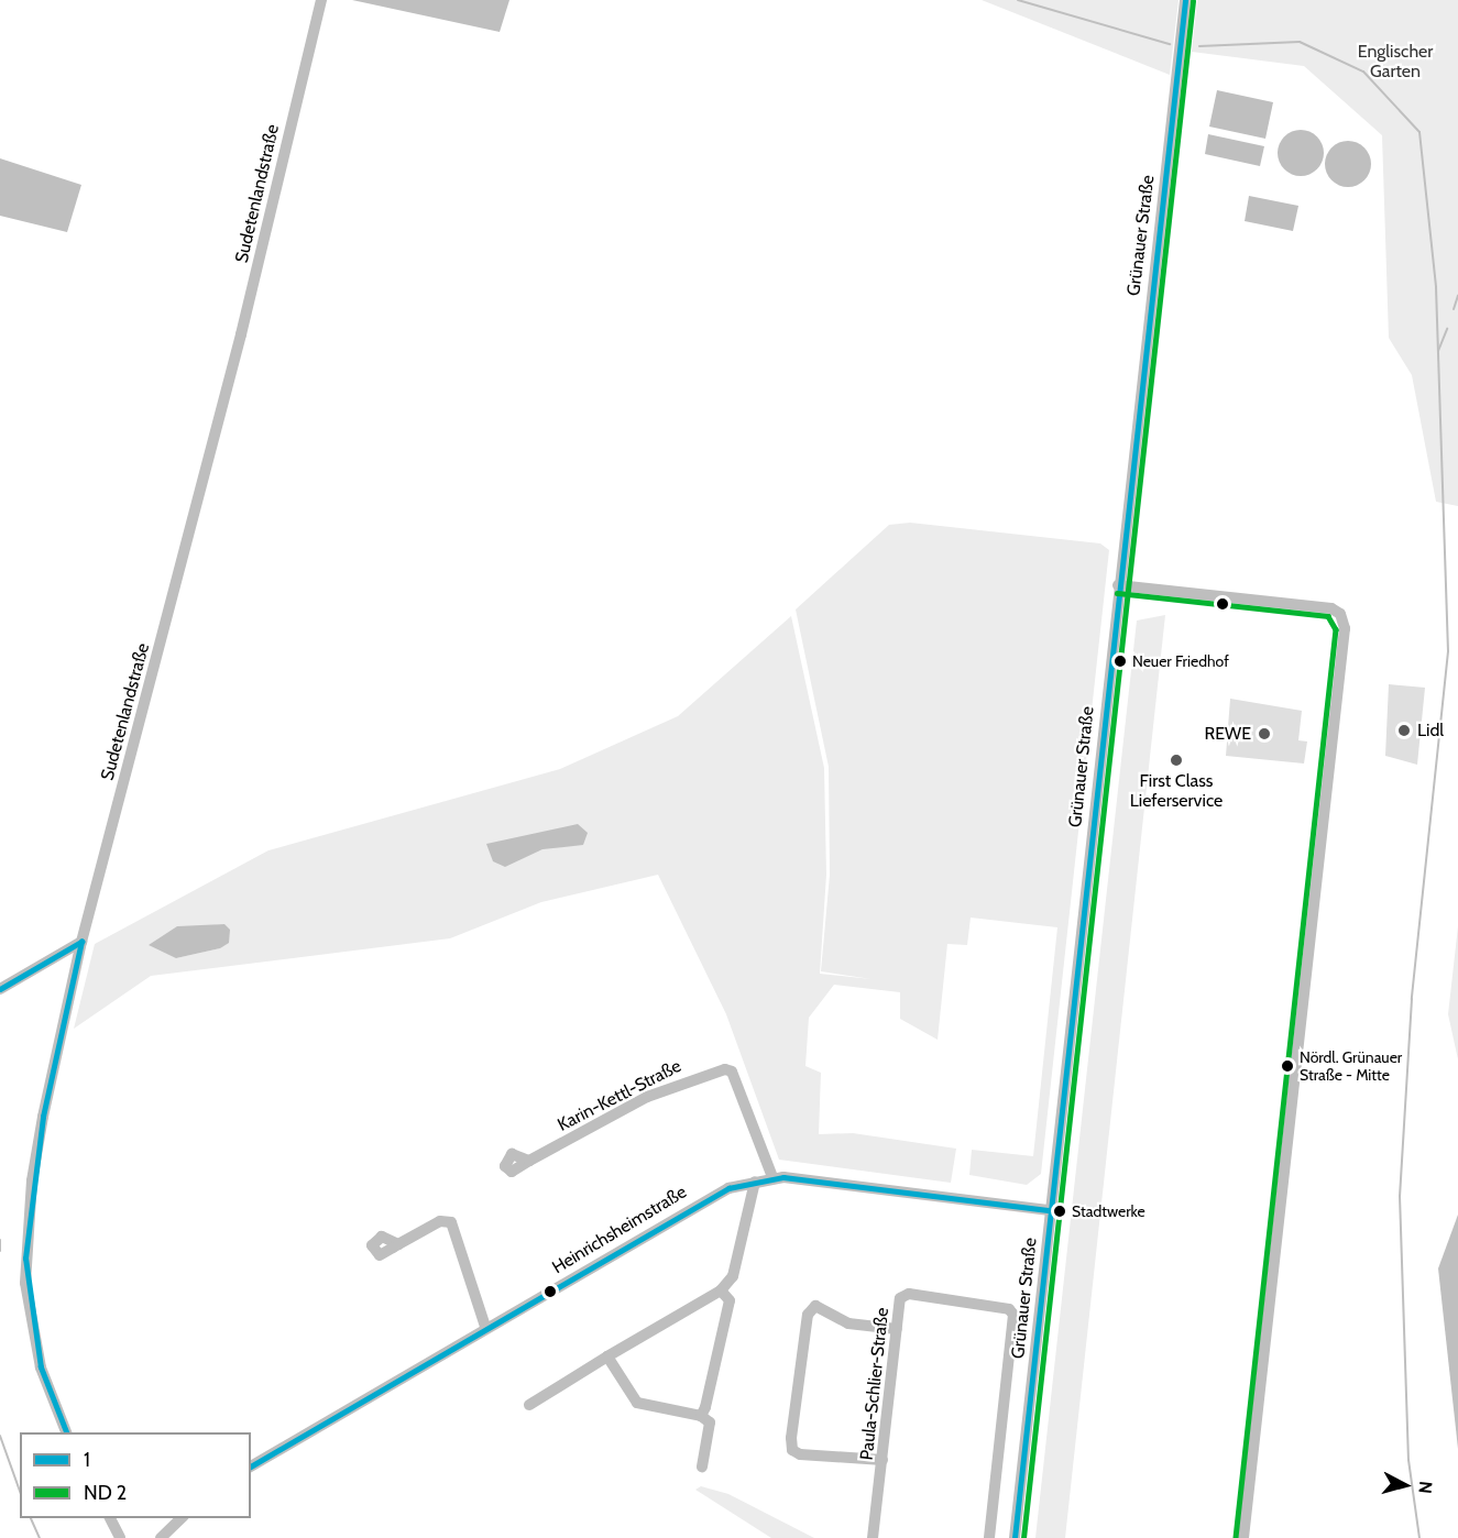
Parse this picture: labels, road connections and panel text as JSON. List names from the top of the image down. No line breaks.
{"streets":{"street":["Sudetenlandstraße","Grünauer Straße","Karin-Kettl-Straße","Heinrichsheimstraße","Paula-Schlier-Straße"]},"crossings":[["Grünauer Straße","Heinrichsheimstraße"],["Karin-Kettl-Straße","Heinrichsheimstraße"]],"parks":["Englischer Garten"],"places":["Neuer Friedhof","Lidl","REWE","First Class Lieferservice","Nördl. Grünauer Straße - Mitte","Stadtwerke"],"lines":["transit line 1"],"legend":["1","ND 2"],"north":"right"}
